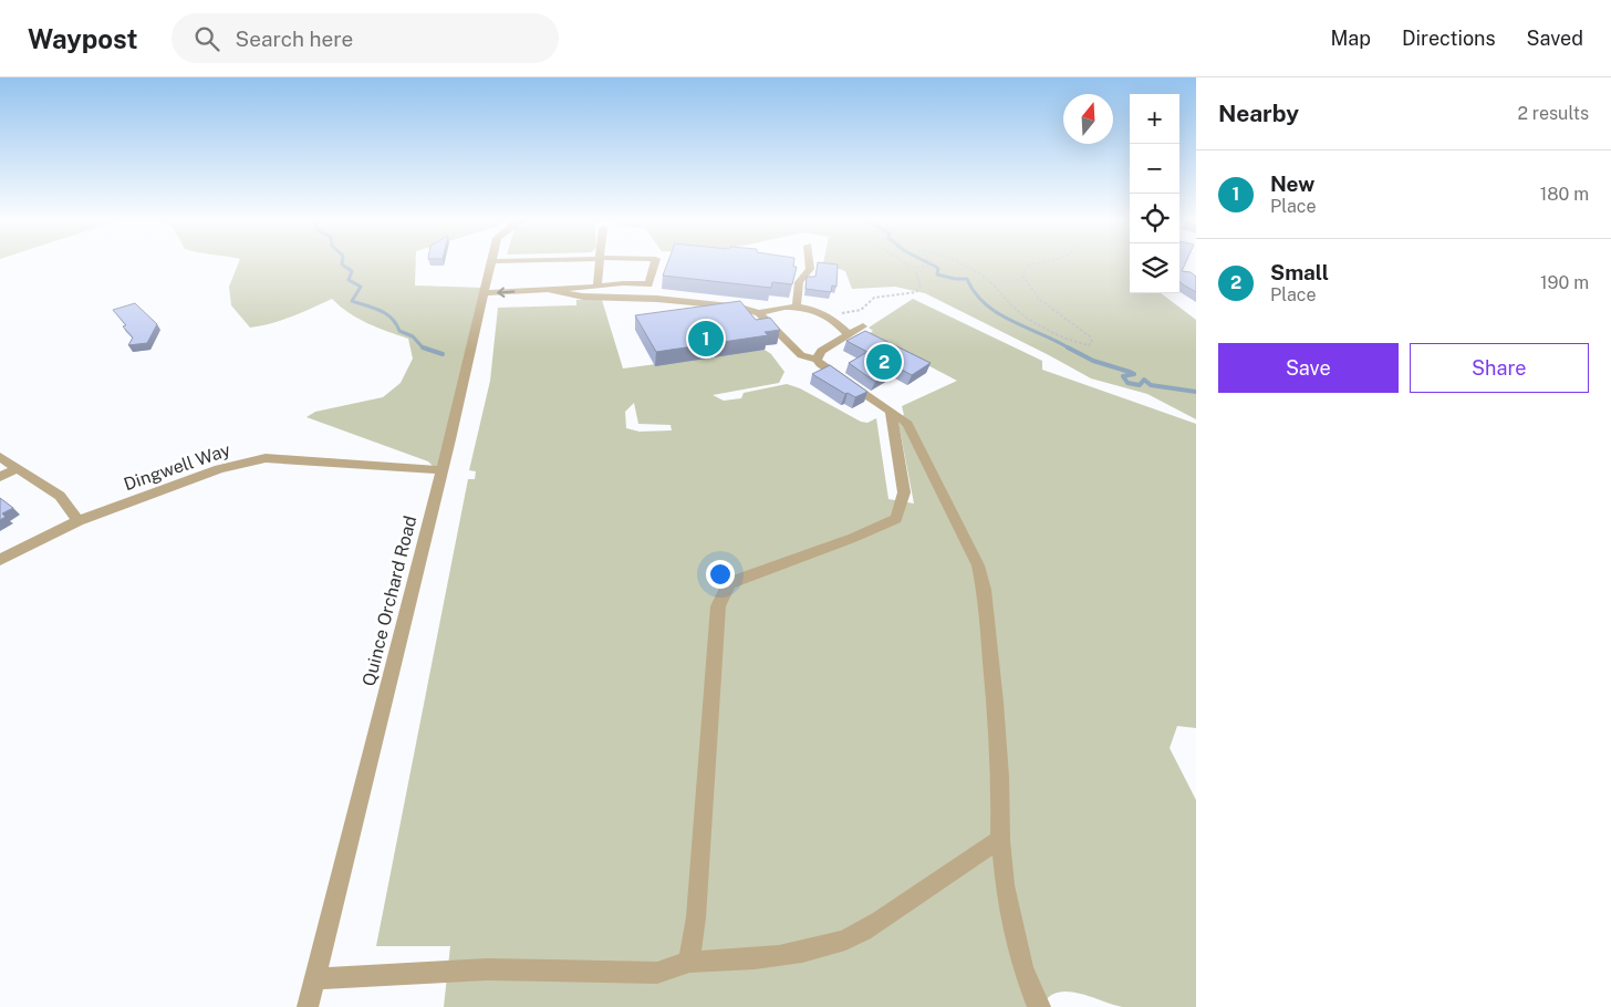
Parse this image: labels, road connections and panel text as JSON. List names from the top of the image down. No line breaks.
{"streets":{"street":["Dingwell Way","Quince Orchard Road"]},"crossings":[["Dingwell Way","Quince Orchard Road"]],"north":"top","page":{"header":"Waypost","search":"Search here","nav":["Map","Directions","Saved"],"heading":["Nearby","2 results"],"map_buttons":["+","−"],"list":[{"mark":"1","name":"New","note":"Place","value":"180 m"},{"mark":"2","name":"Small","note":"Place","value":"190 m"}],"pins":["1","2"],"buttons":["Save","Share"]}}
